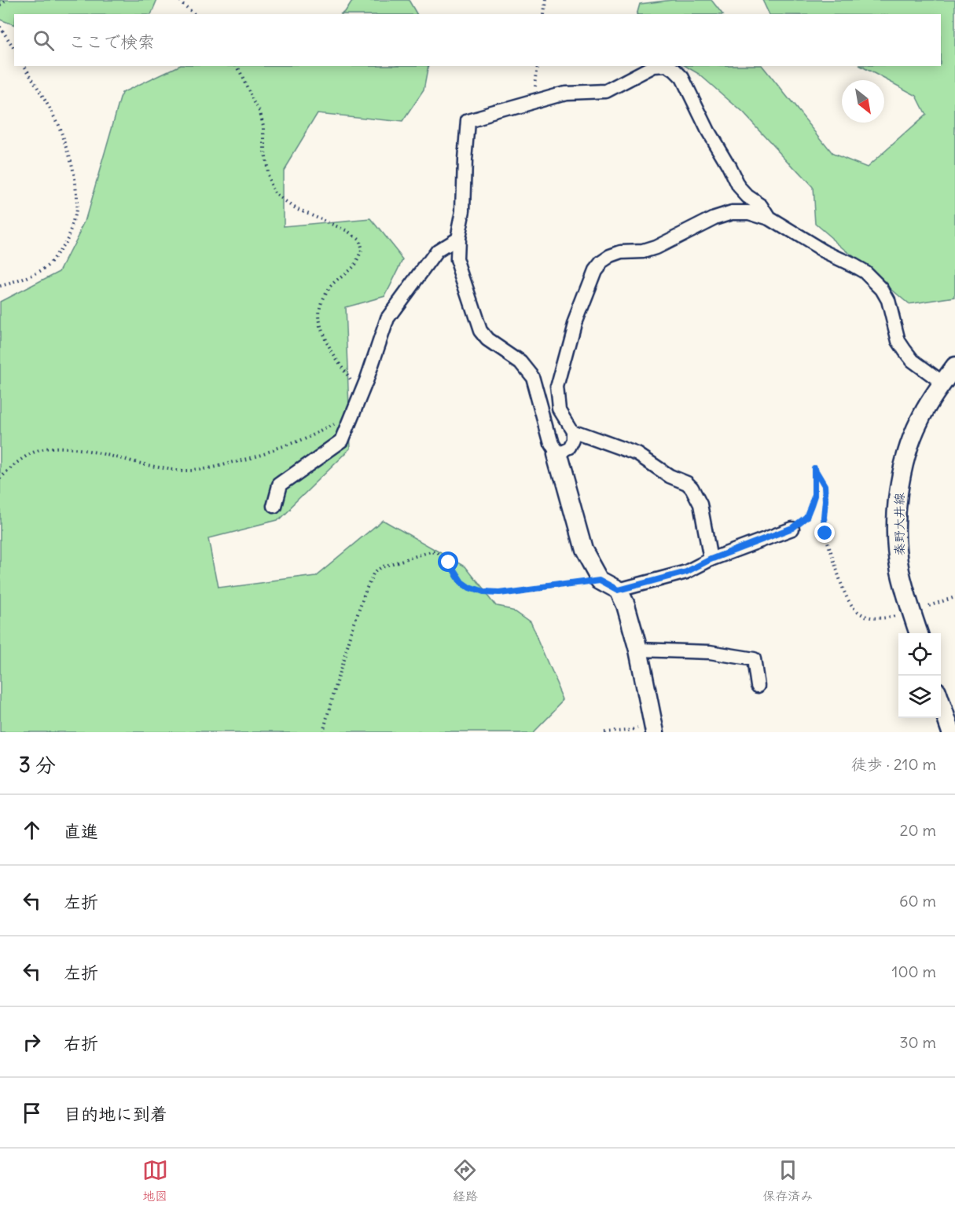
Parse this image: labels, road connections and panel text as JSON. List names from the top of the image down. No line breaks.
{"streets":{"main road":["秦野大井線"]},"north":"bottom right","page":{"search":"ここで検索","heading":["3 分","徒歩 · 210 m"],"list":[["直進","20 m"],["左折","60 m"],["左折","100 m"],["右折","30 m"],"目的地に到着"],"nav":["地図","経路","保存済み"]}}
